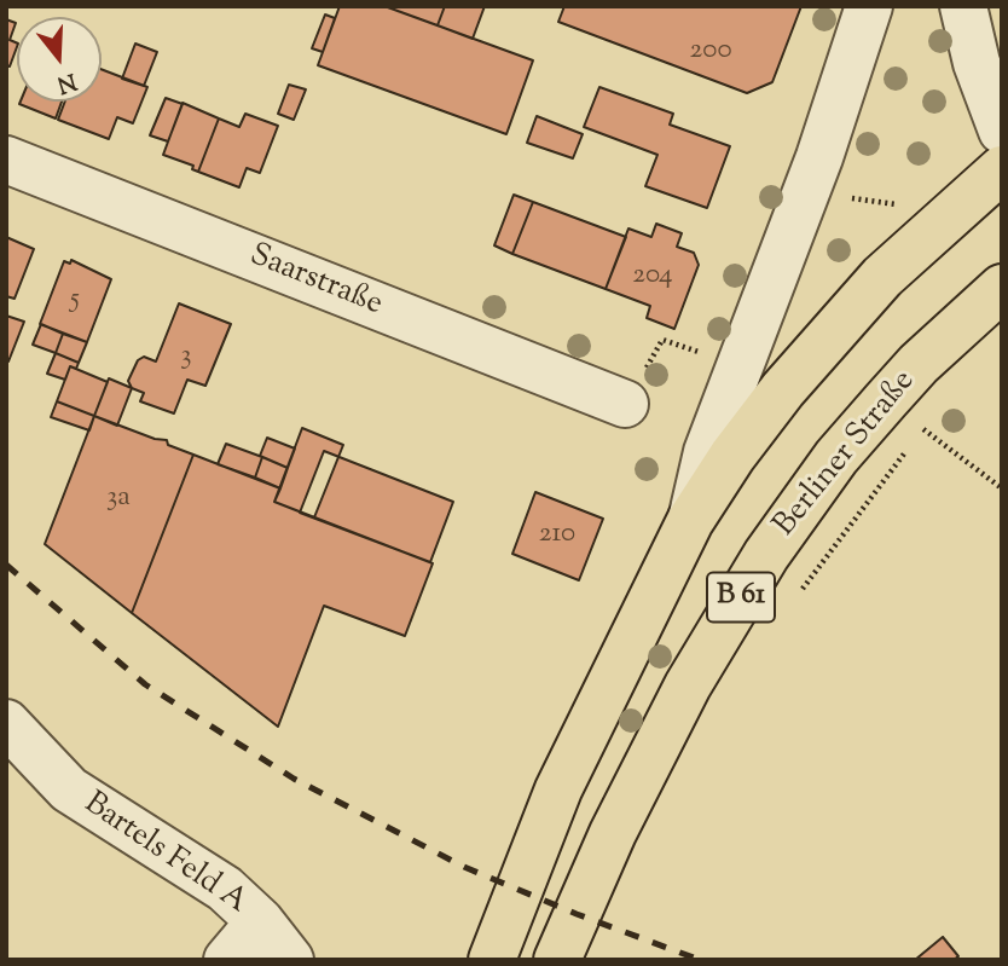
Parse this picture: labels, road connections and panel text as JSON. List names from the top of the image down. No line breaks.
{"streets":{"main road":["Berliner Straße","B 61"],"street":["Saarstraße","Bartels Feld A"]},"house_numbers":["200","204","5","3","3a","210"],"north":"bottom"}
